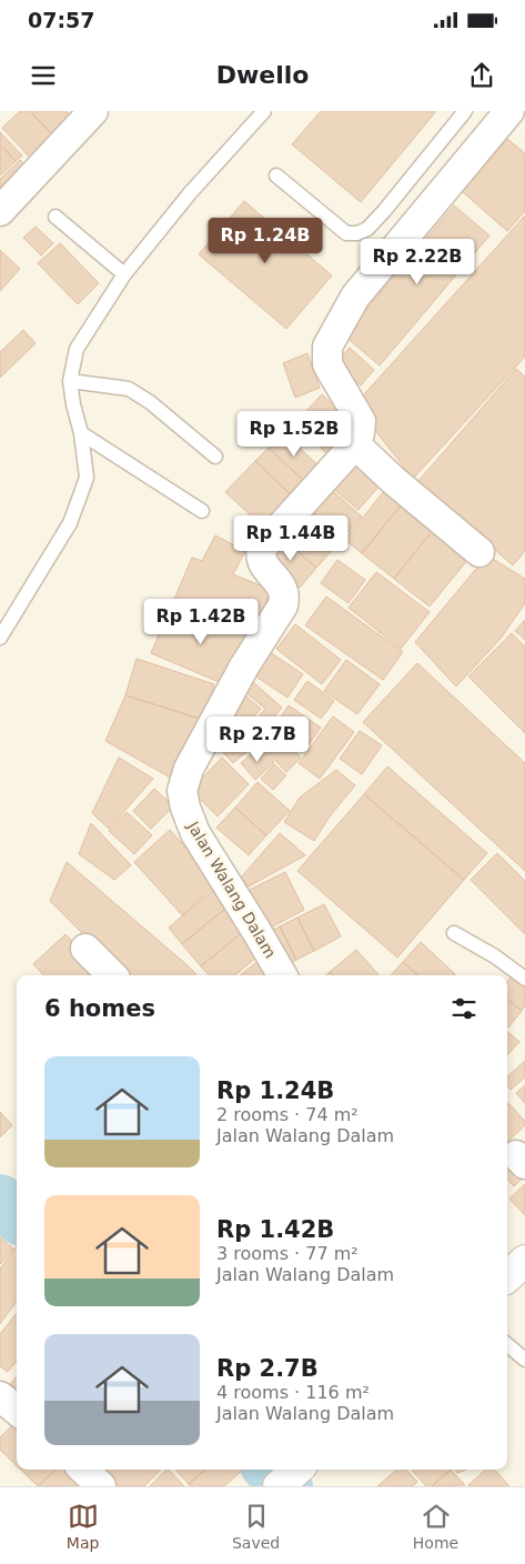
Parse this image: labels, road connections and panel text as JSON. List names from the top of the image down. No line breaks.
{"streets":{"street":["Jalan Walang Dalam"]},"page":{"status":"07:57","header":"Dwello","price":["Rp 1.24B","Rp 2.22B","Rp 1.52B","Rp 1.44B","Rp 1.42B","Rp 2.7B"],"heading":"6 homes","list":[{"name":"Rp 1.24B","note":"2 rooms · 74 m² · Jalan Walang Dalam"},{"name":"Rp 1.42B","note":"3 rooms · 77 m² · Jalan Walang Dalam"},{"name":"Rp 2.7B","note":"4 rooms · 116 m² · Jalan Walang Dalam"}],"tabs":["Map","Saved","Home"]}}
